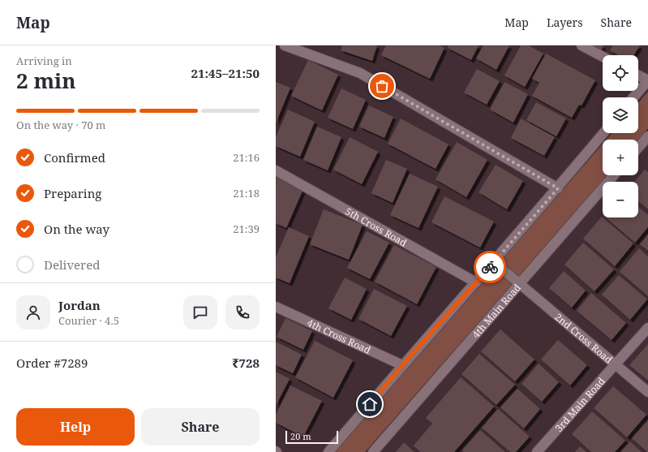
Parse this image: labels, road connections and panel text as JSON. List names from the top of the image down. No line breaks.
{"streets":{"street":["5th Cross Road","4th Main Road","4th Cross Road","2nd Cross Road","3rd Main Road"]},"crossings":[["4th Main Road","2nd Cross Road"],["2nd Cross Road","3rd Main Road"]],"scale_bar":"20 m","page":{"header":"Map","nav":["Map","Layers","Share"],"heading":["2 min","Arriving in","21:45–21:50"],"panel":["Jordan","Courier · 4.5","Order #7289","₹728"],"map_buttons":["+","−"],"bar":"On the way · 70 m","list":[["Confirmed","21:16"],["Preparing","21:18"],["On the way","21:39"],"Delivered"],"buttons":["Help","Share"],"scale":"20 m"}}
